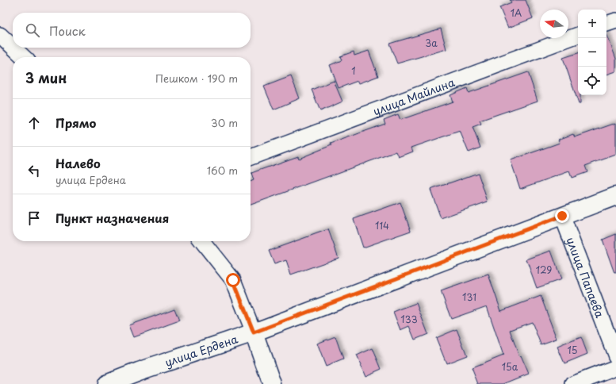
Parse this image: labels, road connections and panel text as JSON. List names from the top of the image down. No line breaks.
{"streets":{"street":["улица Майлина","улица Папаева","улица Ердена"]},"crossings":[["улица Папаева","улица Ердена"]],"house_numbers":["1А","3а","1","114","129","131","133","15","15а"],"north":"left","page":{"map_buttons":["+","−"],"search":"Поиск","heading":["3 мин","Пешком · 190 m"],"list":[["Прямо","30 m"],["Налево","улица Ердена","160 m"],"Пункт назначения"]}}
